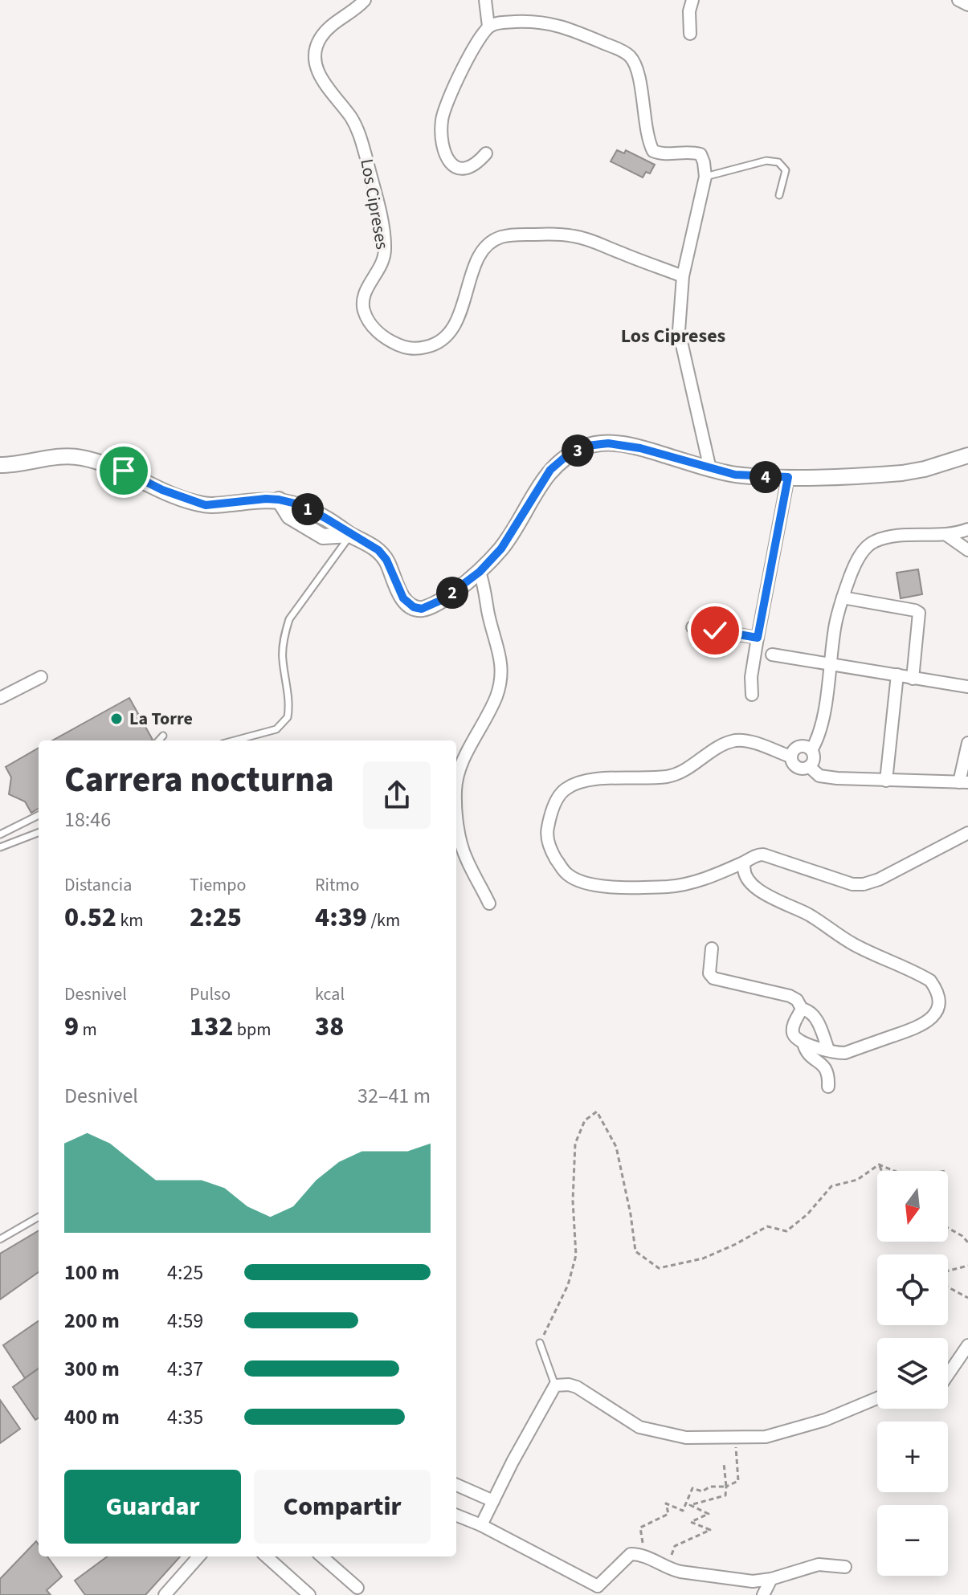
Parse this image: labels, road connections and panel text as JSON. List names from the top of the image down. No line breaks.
{"streets":{"street":["Los Cipreses"]},"districts":["Los Cipreses"],"places":["La Torre"],"north":"bottom","page":{"pins":["3","4","1","2"],"heading":["Carrera nocturna","18:46"],"stats":[["Distancia","0.52 km"],["Tiempo","2:25"],["Ritmo","4:39 /km"],["Desnivel","9 m"],["Pulso","132 bpm"],["kcal","38"]],"chart":["Desnivel","32–41 m"],"map_buttons":["+","−"],"list":[{"name":"100 m","note":"4:25"},{"name":"200 m","note":"4:59"},{"name":"300 m","note":"4:37"},{"name":"400 m","note":"4:35"}],"buttons":["Guardar","Compartir"]}}
